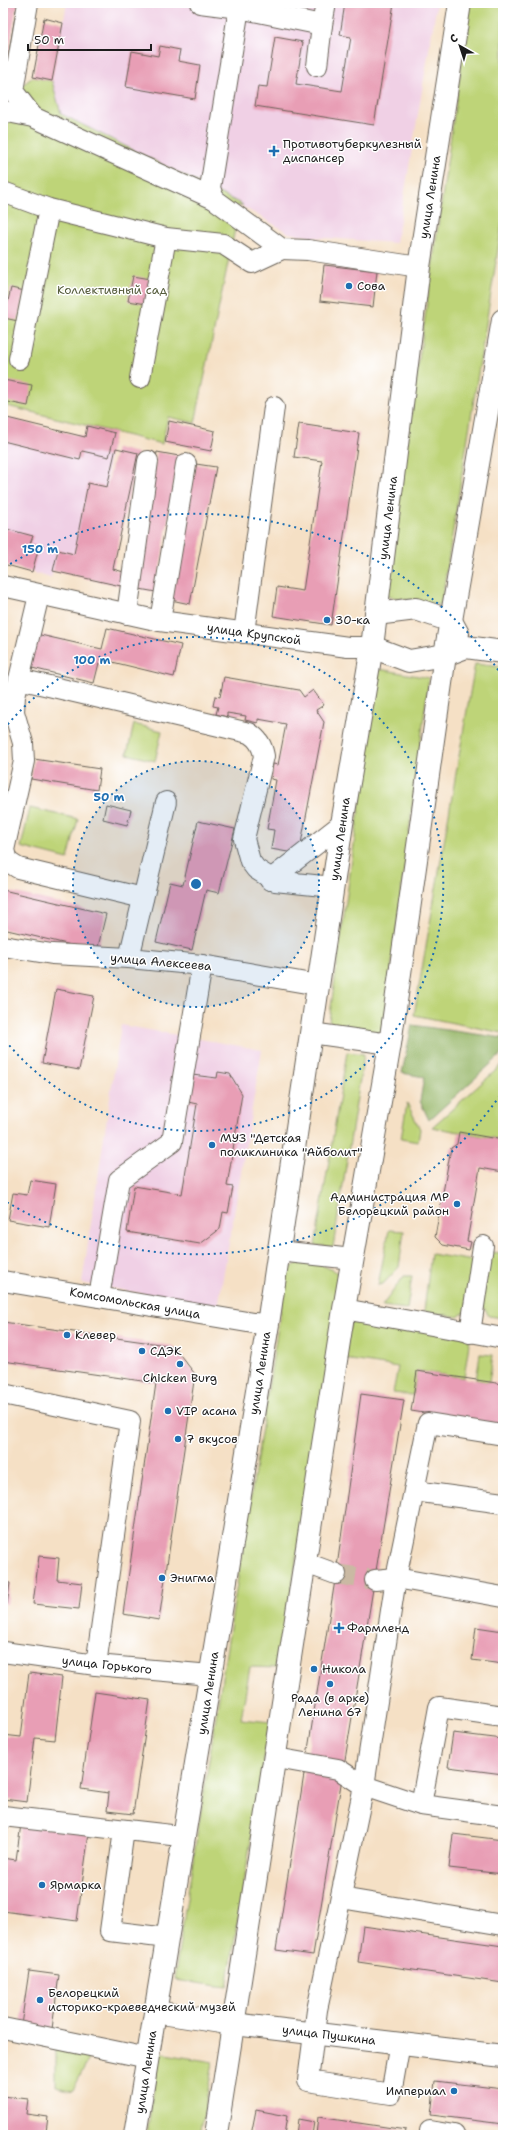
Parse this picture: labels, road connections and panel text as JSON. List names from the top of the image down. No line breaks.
{"streets":{"main road":["улица Ленина","улица Крупской","улица Пушкина"],"street":["улица Алексеева","Комсомольская улица","улица Горького"]},"crossings":[["улица Ленина","улица Крупской"],["улица Ленина","улица Алексеева"],["улица Ленина","Комсомольская улица"],["улица Ленина","улица Горького"],["улица Ленина","улица Пушкина"]],"parks":["Коллективный сад"],"places":{"health":["Противотуберкулезный диспансер","Фармленд"],"other":["Сова","30-ка","МУЗ \"Детская поликлиника \"Айболит\"","Администрация МР Белорецкий район","Клевер","СДЭК","Chicken Burg","VIP асана","7 вкусов","Энигма","Никола","Рада (в арке) Ленина 67","Ярмарка","Белорецкий историко-краеведческий музей","Империал"]},"scale_bar":"50 m","north":"top left","rings":["150 m","100 m","50 m"]}
